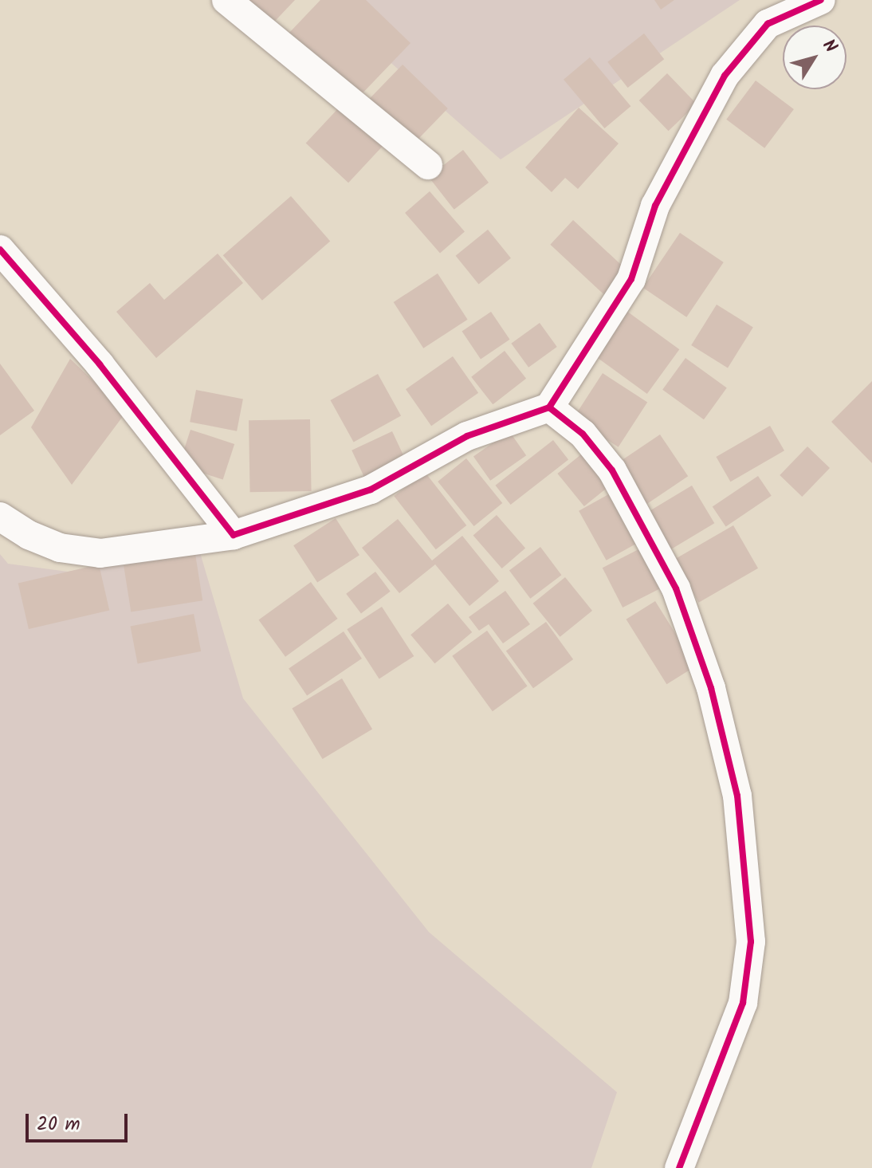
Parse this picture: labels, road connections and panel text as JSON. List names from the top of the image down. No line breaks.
{"scale_bar":"20 m","north":"top right"}
